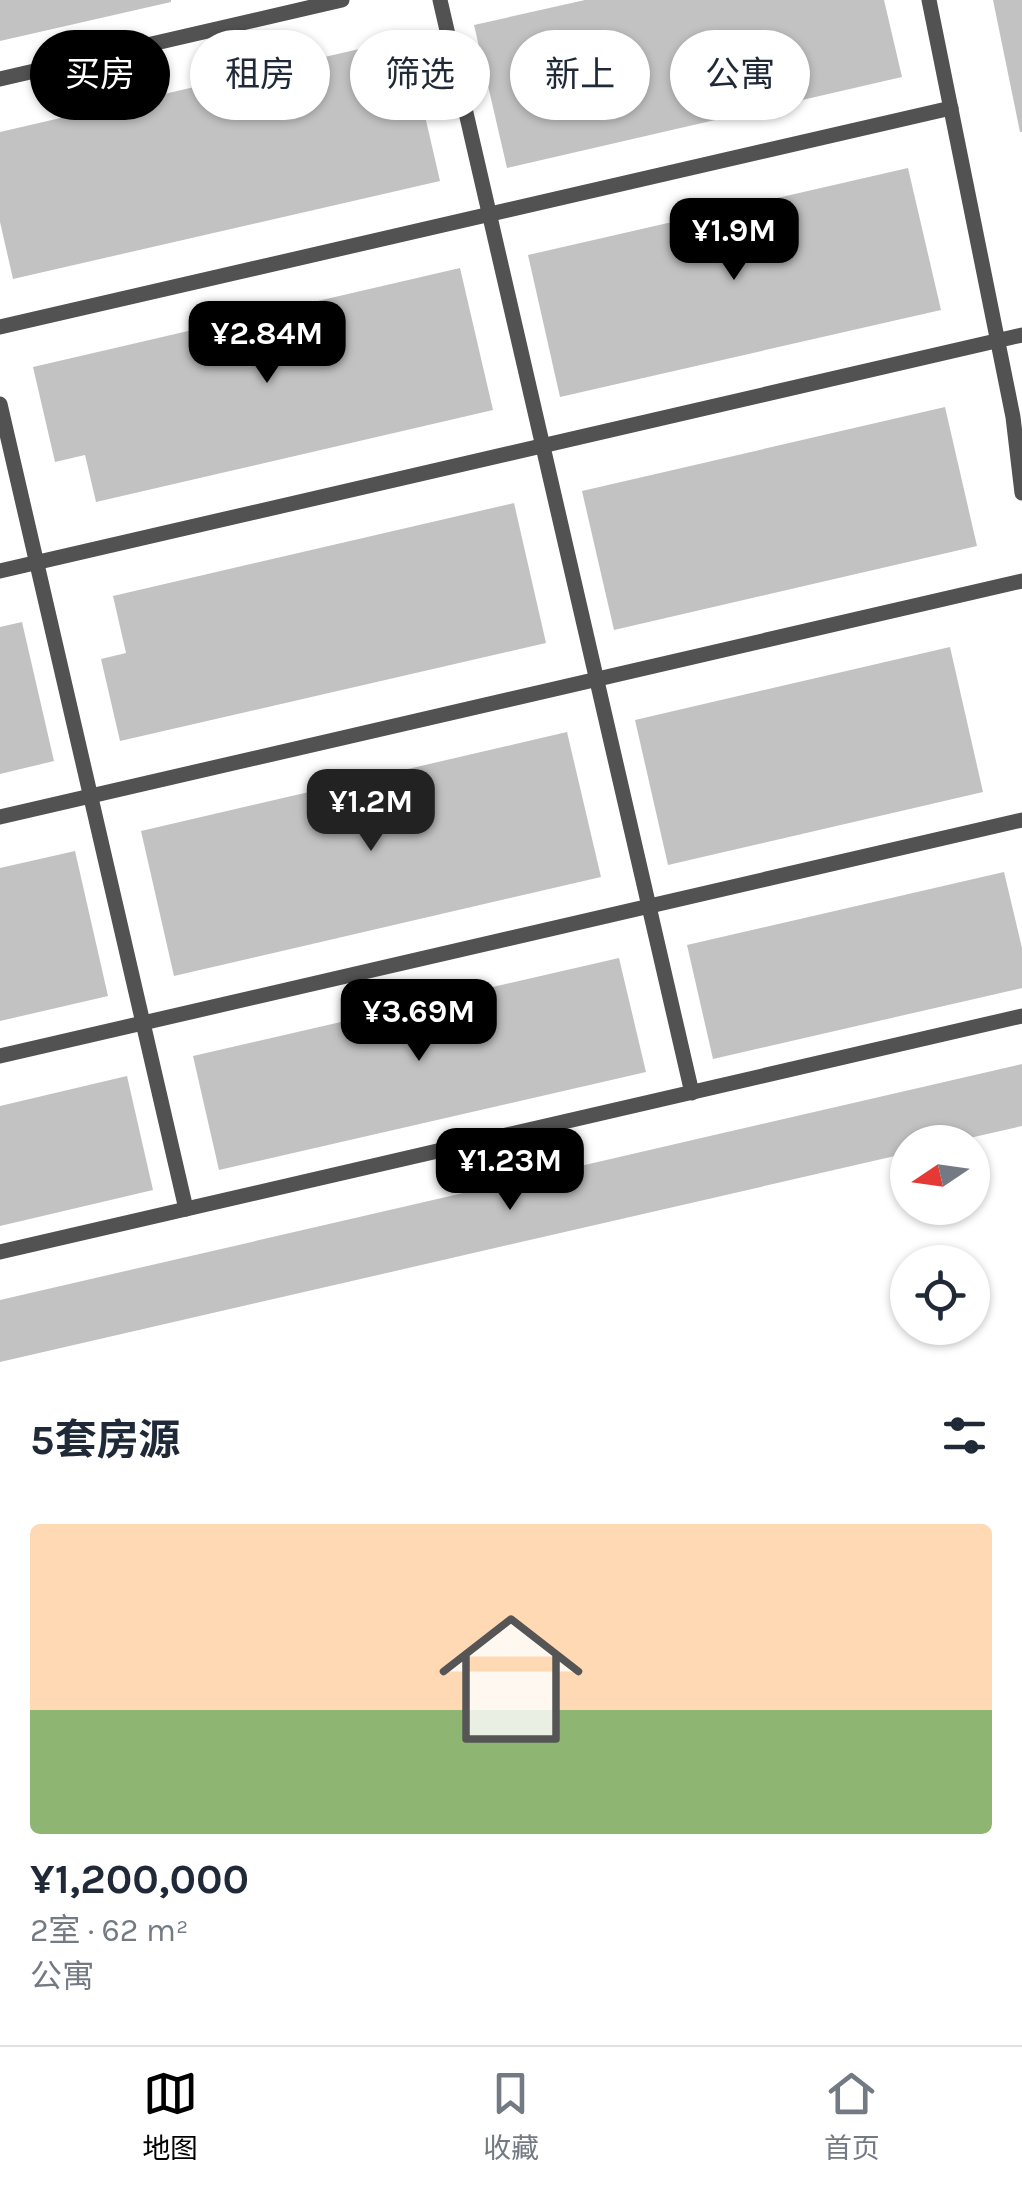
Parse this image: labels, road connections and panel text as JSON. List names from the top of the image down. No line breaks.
{"north":"left","page":{"chip":["买房","租房","筛选","新上","公寓"],"price":["¥1.9M","¥2.84M","¥1.2M","¥3.69M","¥1.23M"],"heading":"5套房源","list":[{"name":"¥1,200,000","note":"2室 · 62 m² · 公寓"}],"tabs":["地图","收藏","首页"]}}
